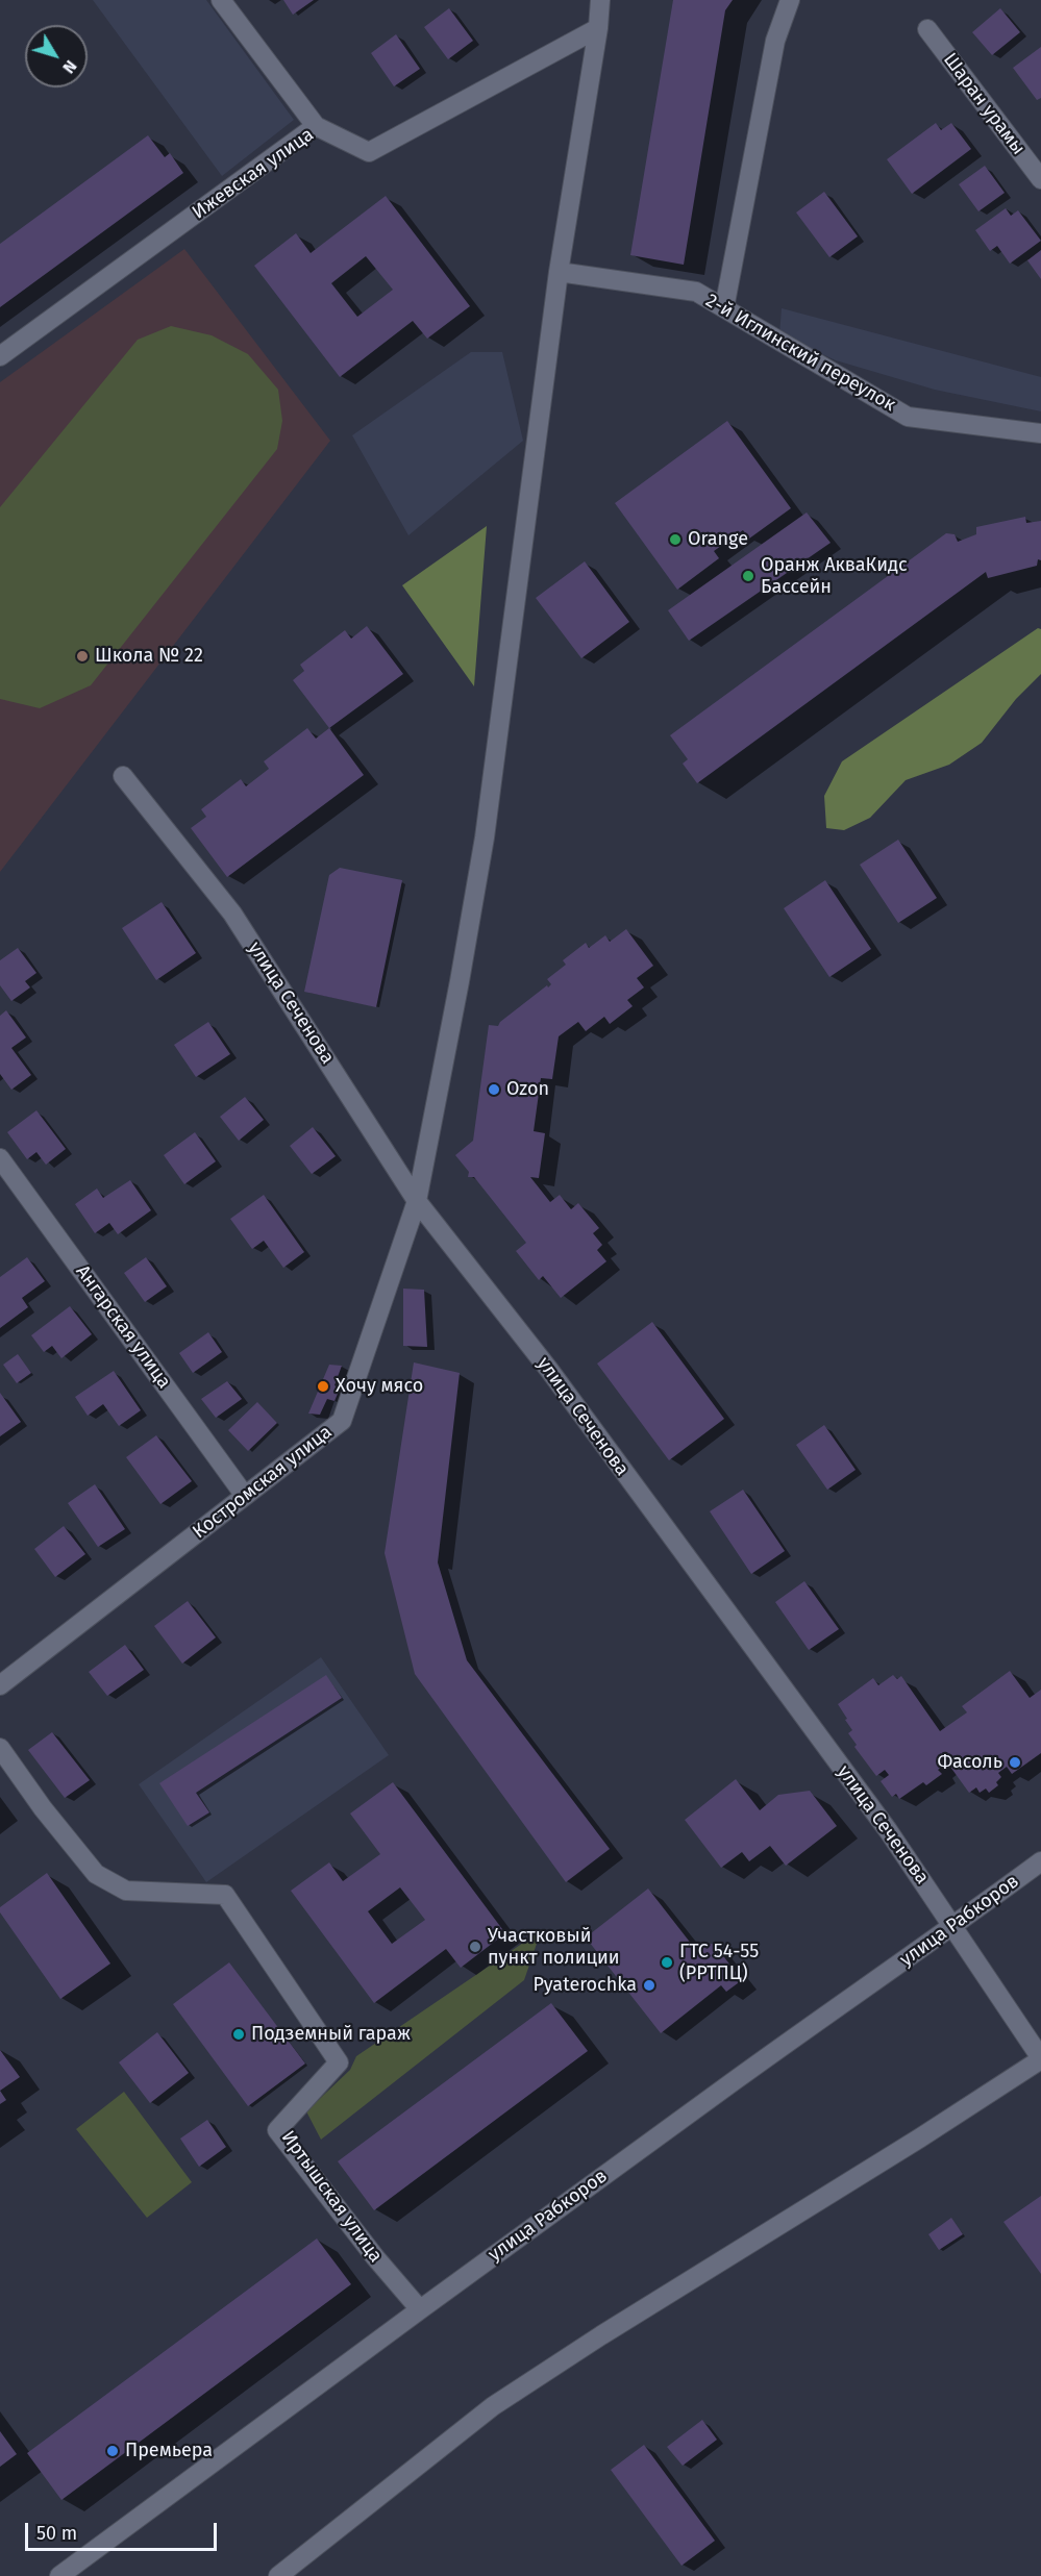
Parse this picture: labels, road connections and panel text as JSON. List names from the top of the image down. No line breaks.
{"streets":{"street":["Шаран урамы","Ижевская улица","2-й Иглинский переулок","улица Сеченова","Ангарская улица","Костромская улица","улица Рабкоров","Иртышская улица"]},"crossings":[["Ижевская улица","Костромская улица"],["2-й Иглинский переулок","Костромская улица"],["улица Сеченова","Костромская улица"],["улица Сеченова","улица Рабкоров"],["Ангарская улица","Костромская улица"],["улица Рабкоров","Иртышская улица"]],"places":["Orange","Оранж АкваКидс Бассейн","Школа № 22","Ozon","Хочу мясо","Фасоль","Участковый пункт полиции","ГТС 54-55 (РРТПЦ)","Pyaterochka","Подземный гараж","Премьера"],"scale_bar":"50 m","north":"bottom right"}
